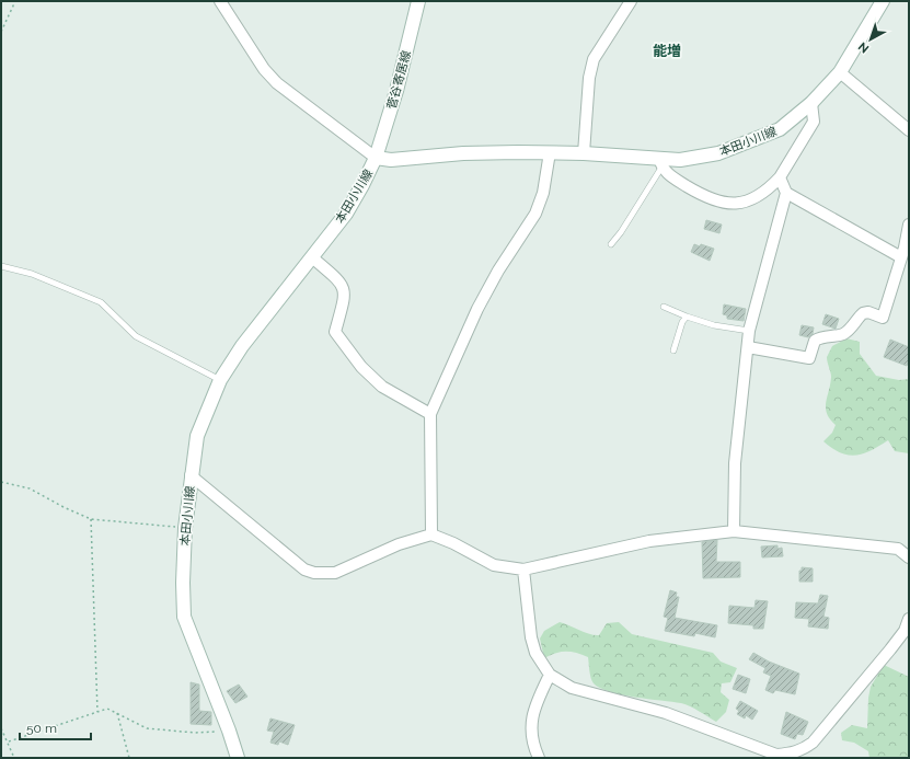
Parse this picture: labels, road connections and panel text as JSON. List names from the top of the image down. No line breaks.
{"streets":{"main road":["菅谷寄居線","本田小川線"]},"crossings":[["菅谷寄居線","本田小川線"]],"districts":["能増"],"scale_bar":"50 m","north":"bottom left"}
